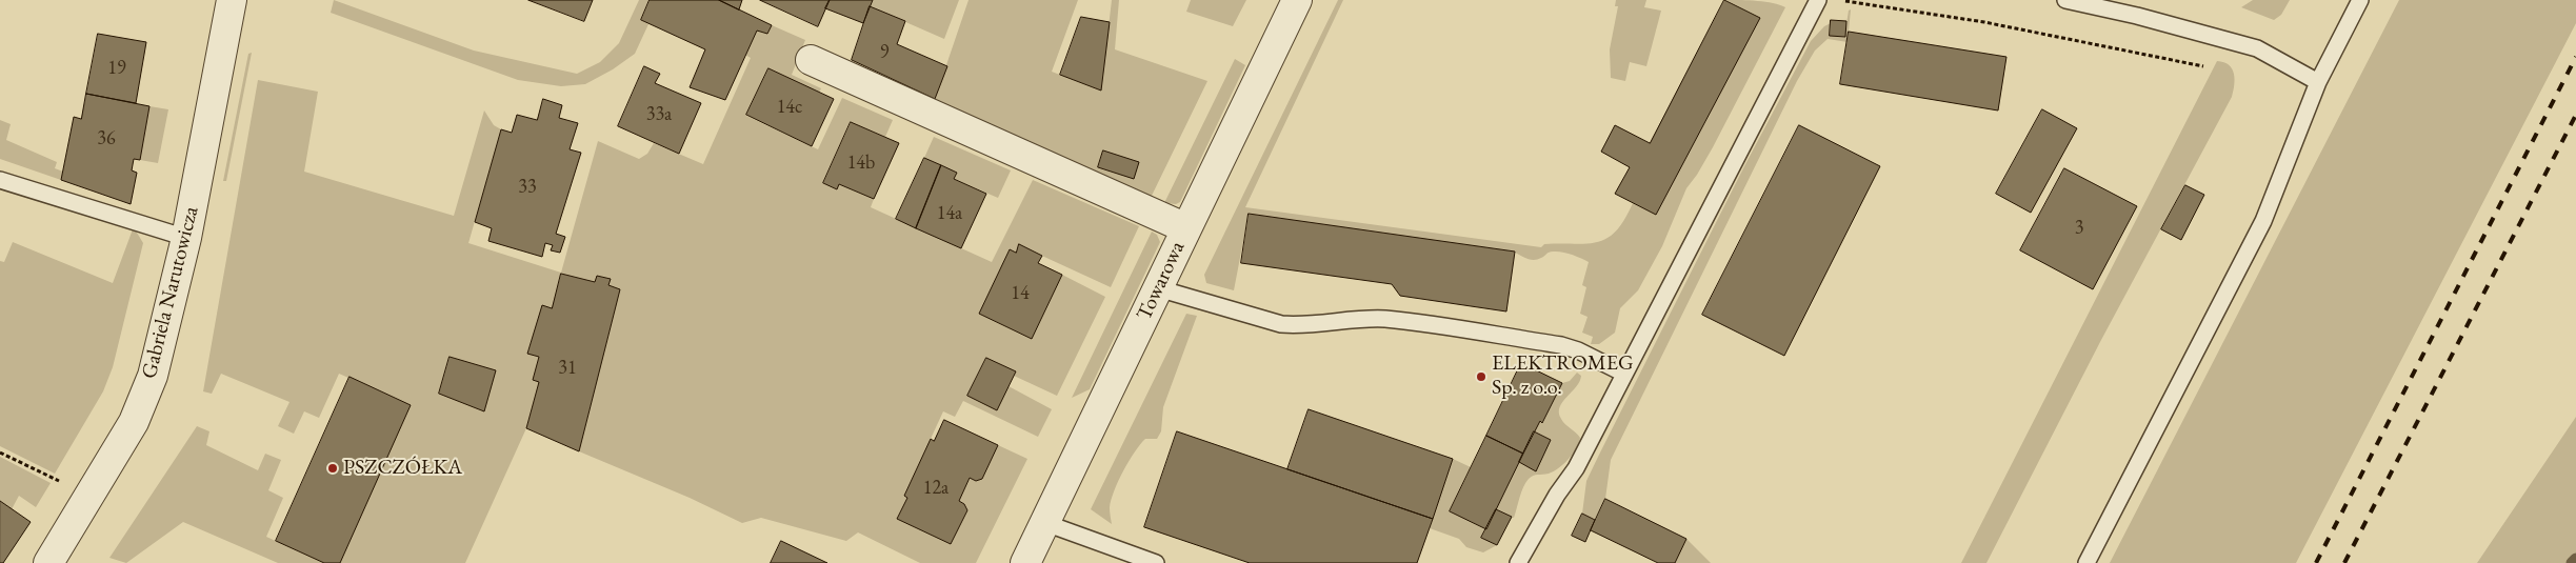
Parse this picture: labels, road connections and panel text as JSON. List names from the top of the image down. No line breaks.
{"streets":{"street":["Towarowa","Gabriela Narutowicza"]},"places":["ELEKTROMEG Sp. z o.o.","PSZCZÓŁKA"],"house_numbers":["9","19","14c","33a","36","14b","33","14a","3","14","31","12a"]}
